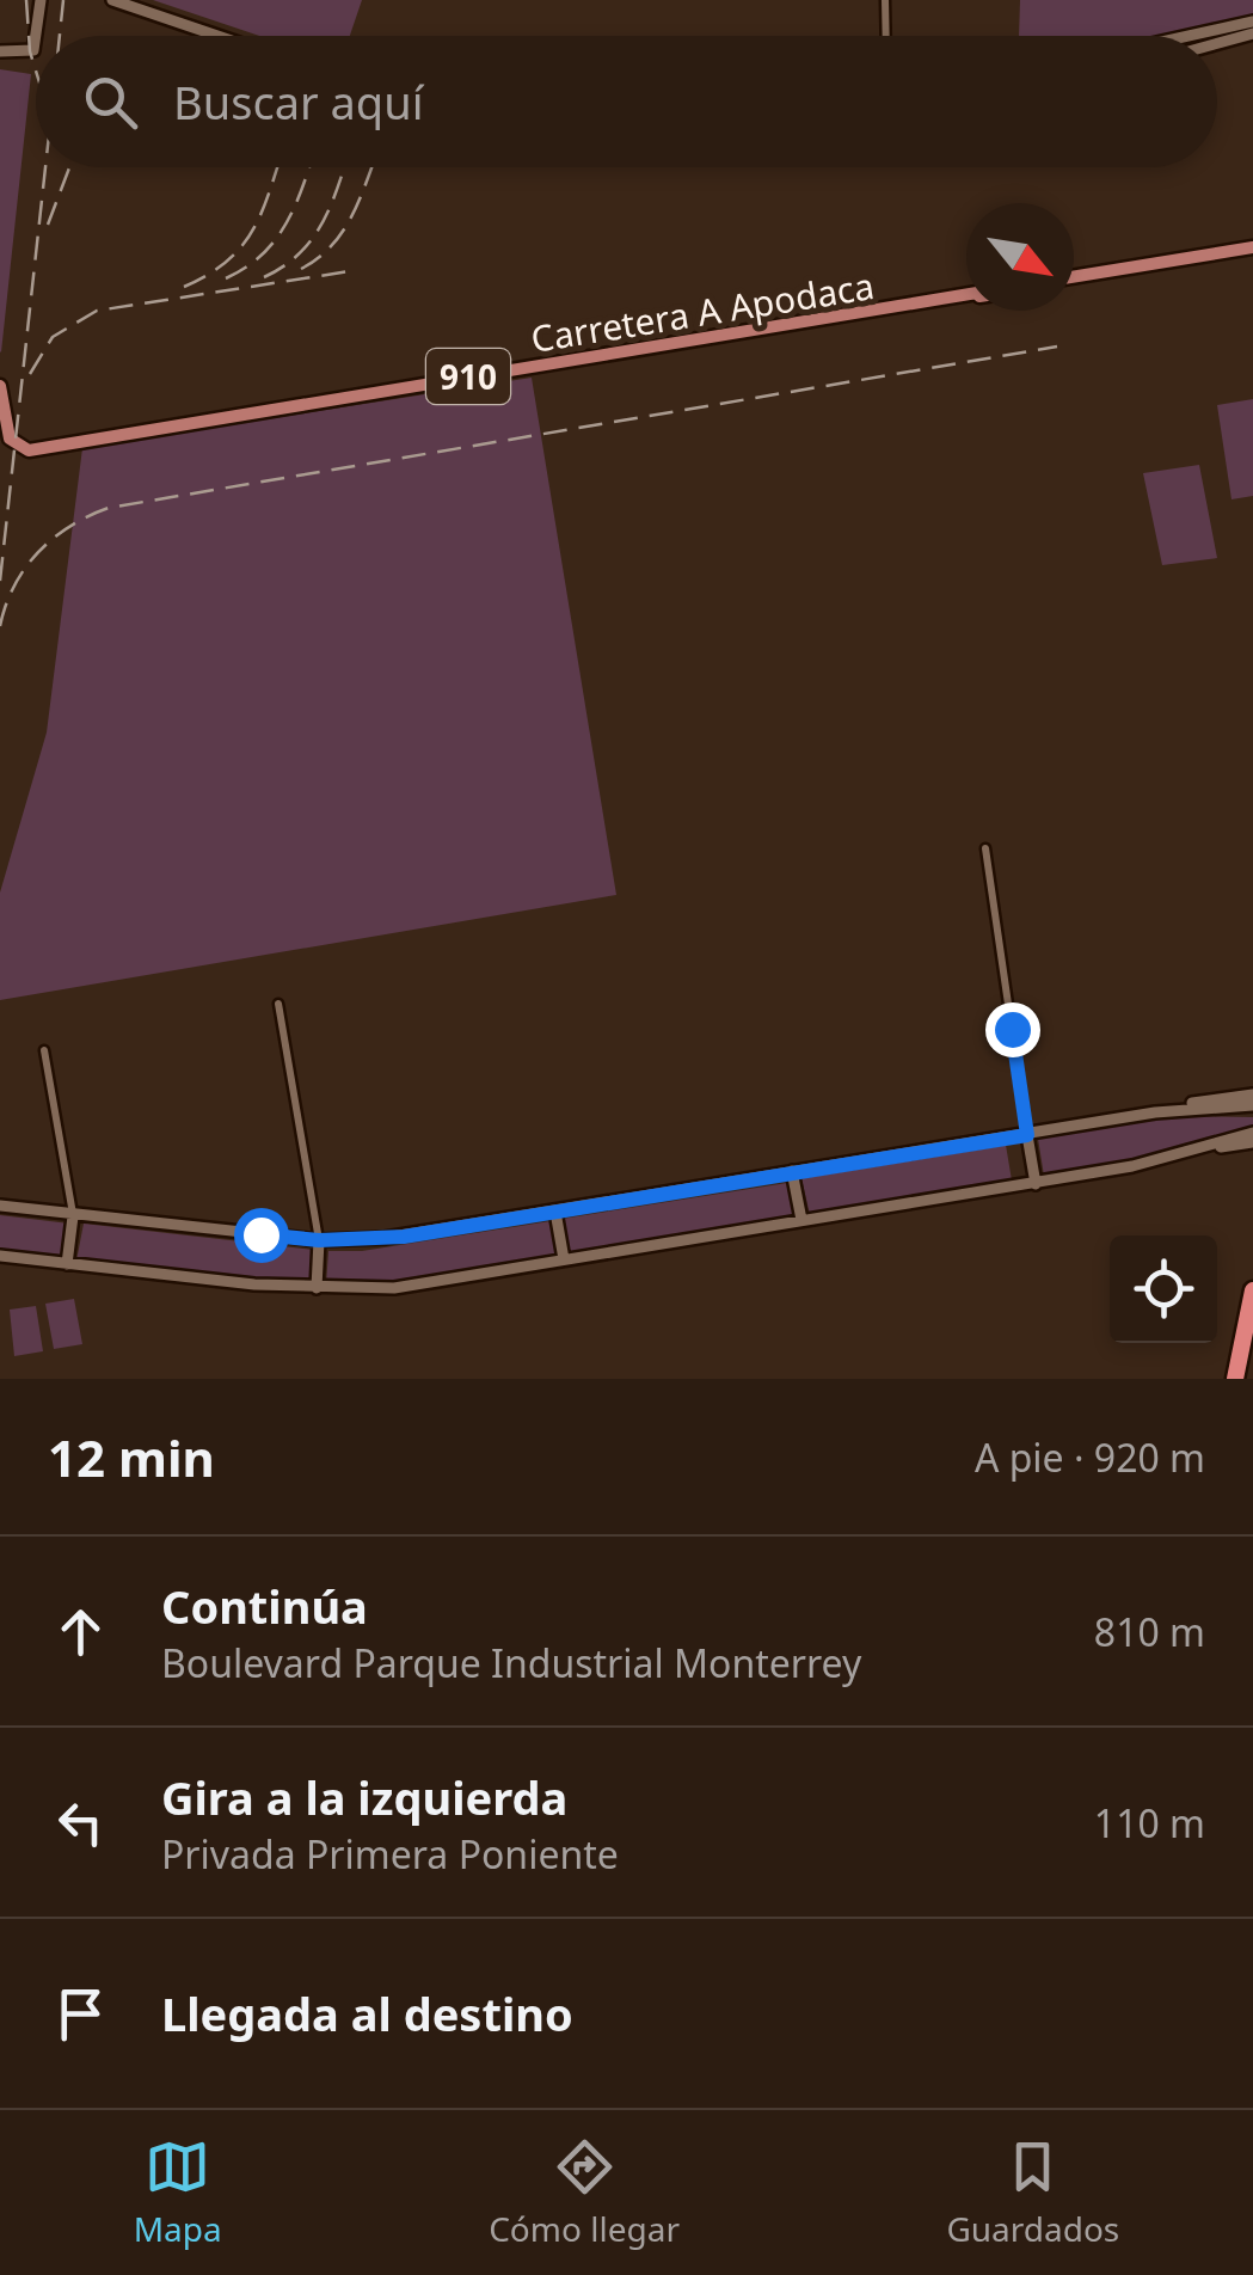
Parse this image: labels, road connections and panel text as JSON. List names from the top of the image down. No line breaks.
{"streets":{"main road":["Carretera A Apodaca","910"]},"north":"bottom right","page":{"search":"Buscar aquí","heading":["12 min","A pie · 920 m"],"list":[["Continúa","Boulevard Parque Industrial Monterrey","810 m"],["Gira a la izquierda","Privada Primera Poniente","110 m"],"Llegada al destino"],"nav":["Mapa","Cómo llegar","Guardados"]}}
